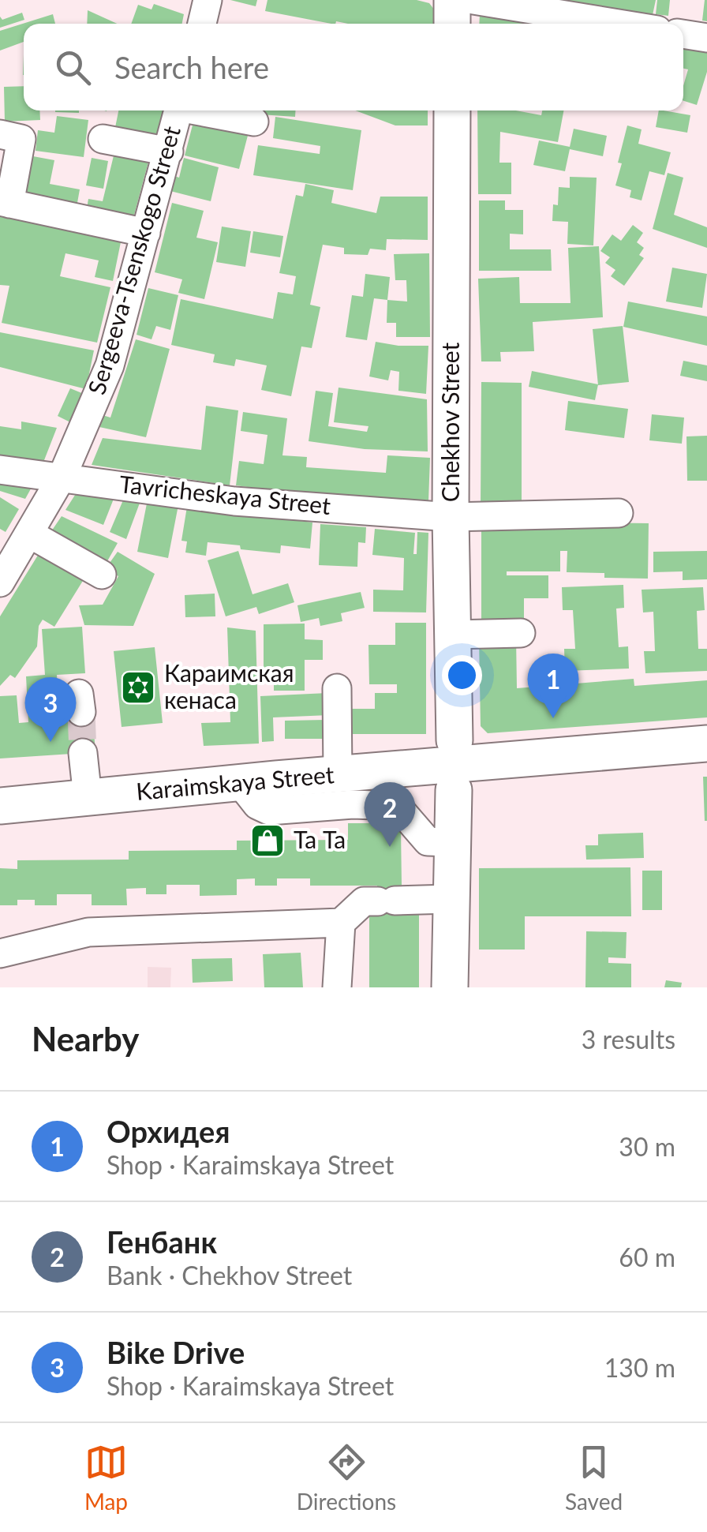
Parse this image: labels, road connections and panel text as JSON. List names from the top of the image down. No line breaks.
{"streets":{"main road":["Chekhov Street","Karaimskaya Street"],"street":["Sergeeva-Tsenskogo Street","Tavricheskaya Street"]},"crossings":[["Sergeeva-Tsenskogo Street","Tavricheskaya Street"],["Chekhov Street","Tavricheskaya Street"]],"places":{"synagogue":["Караимская кенаса"],"shop":["Та Та"]},"page":{"search":"Search here","pins":["1","3","2"],"heading":["Nearby","3 results"],"list":[{"mark":"1","name":"Орхидея","note":"Shop · Karaimskaya Street","value":"30 m"},{"mark":"2","name":"Генбанк","note":"Bank · Chekhov Street","value":"60 m"},{"mark":"3","name":"Bike Drive","note":"Shop · Karaimskaya Street","value":"130 m"}],"nav":["Map","Directions","Saved"]}}
